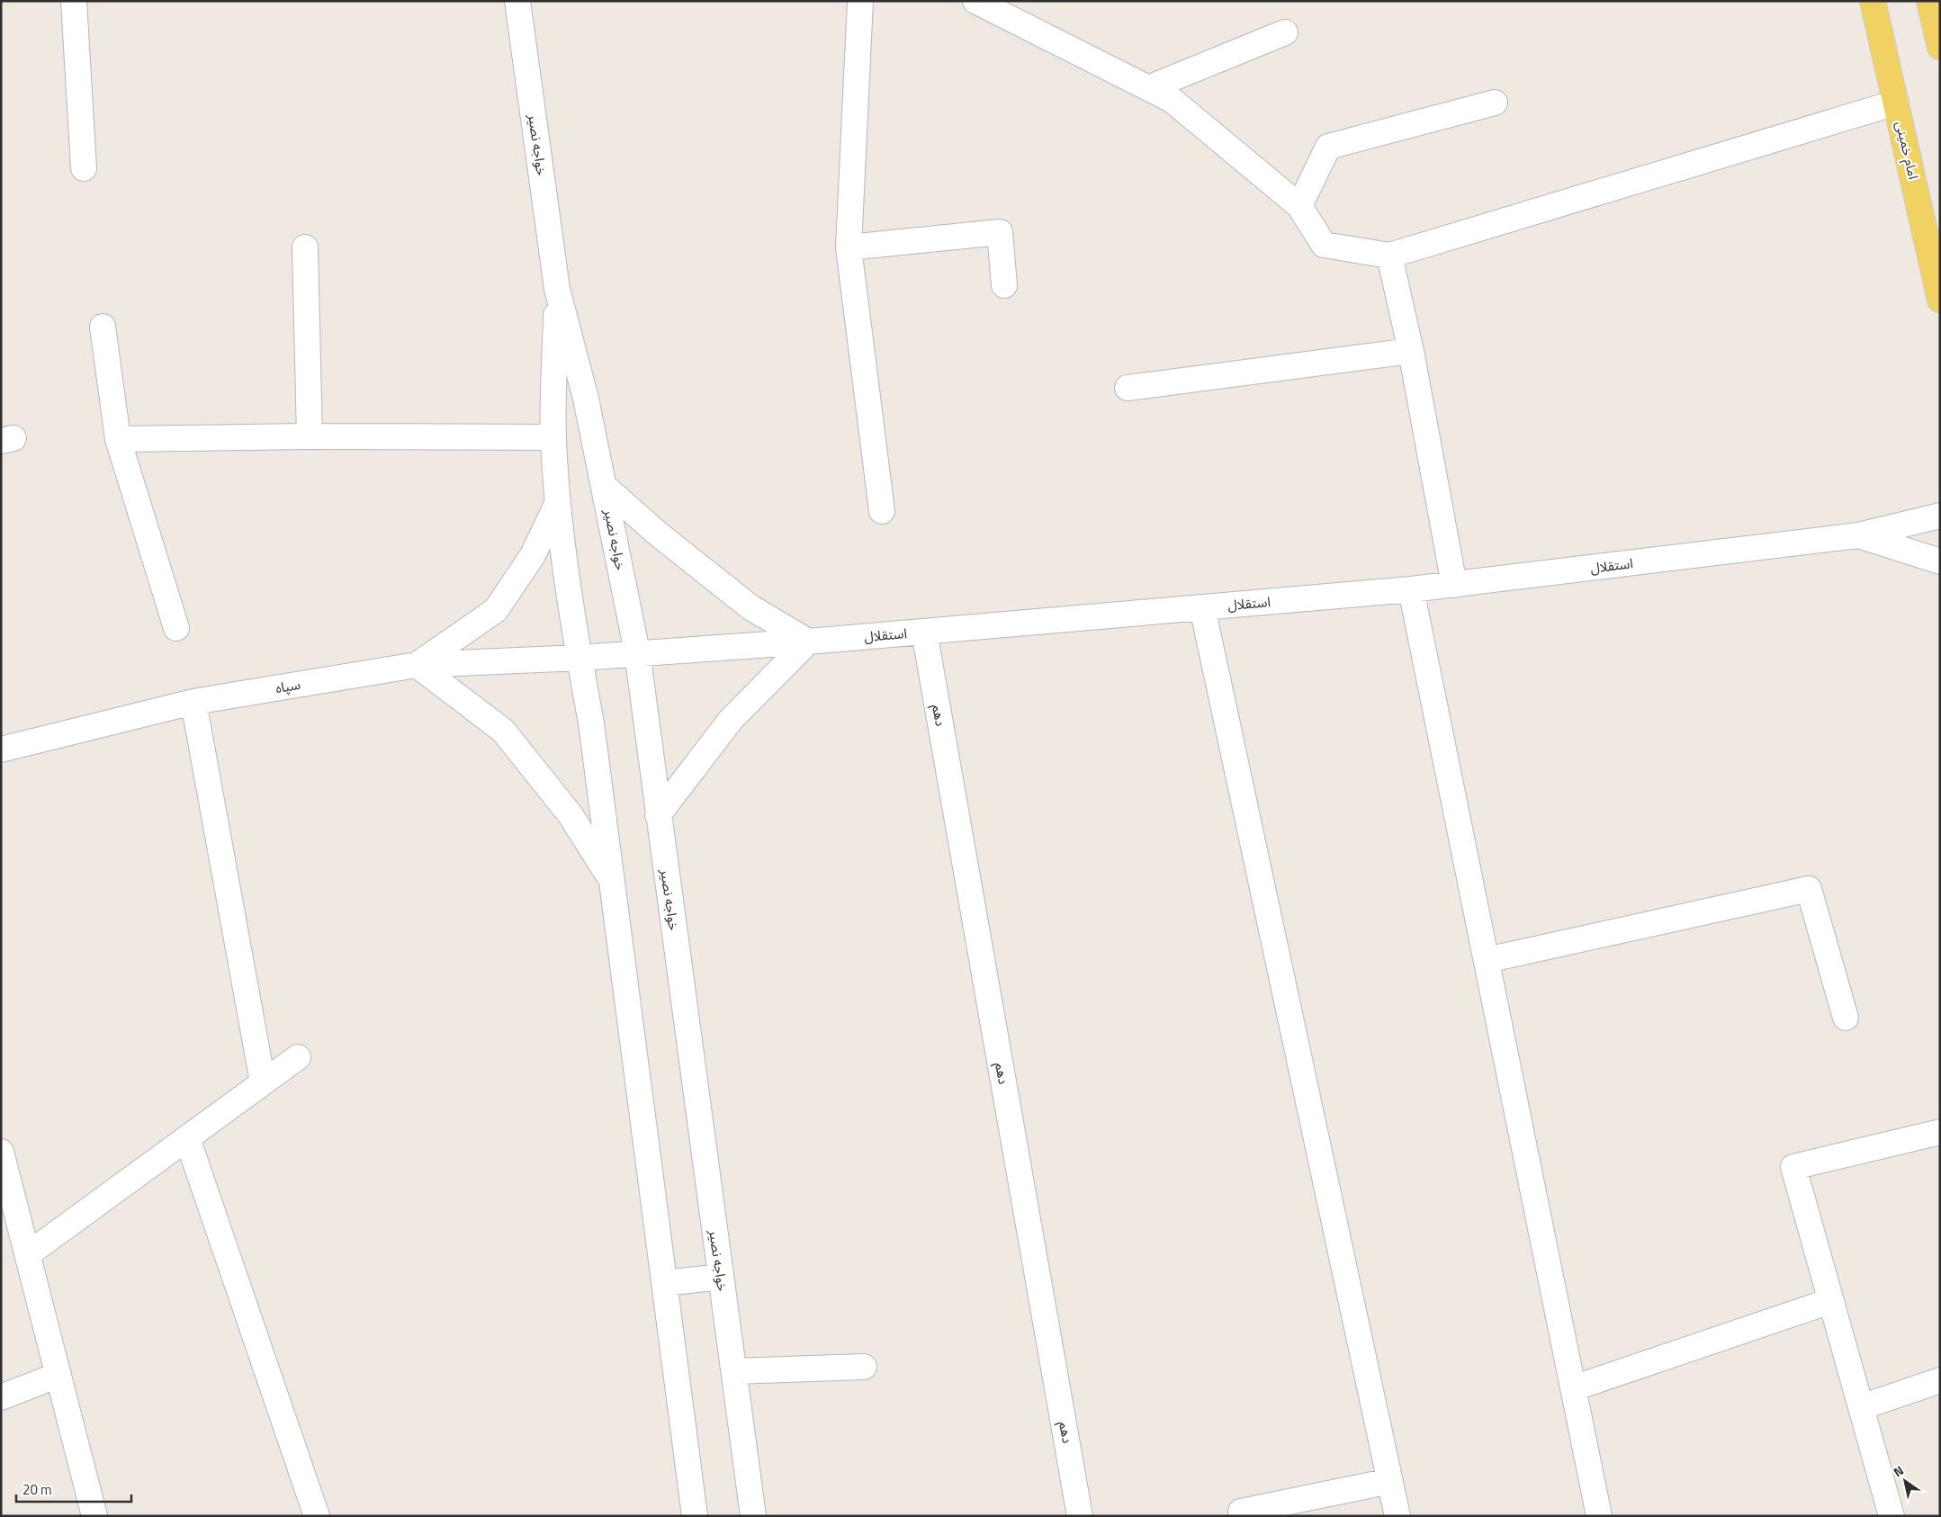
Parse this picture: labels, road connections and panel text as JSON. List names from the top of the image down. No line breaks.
{"streets":{"main road":["امام خمینی"],"street":["خواجه نصیر","استقلال","سپاه","دهم"]},"crossings":[["خواجه نصیر","استقلال"],["خواجه نصیر","سپاه"],["استقلال","سپاه"],["استقلال","دهم"]],"scale_bar":"20 m","north":"top left"}
